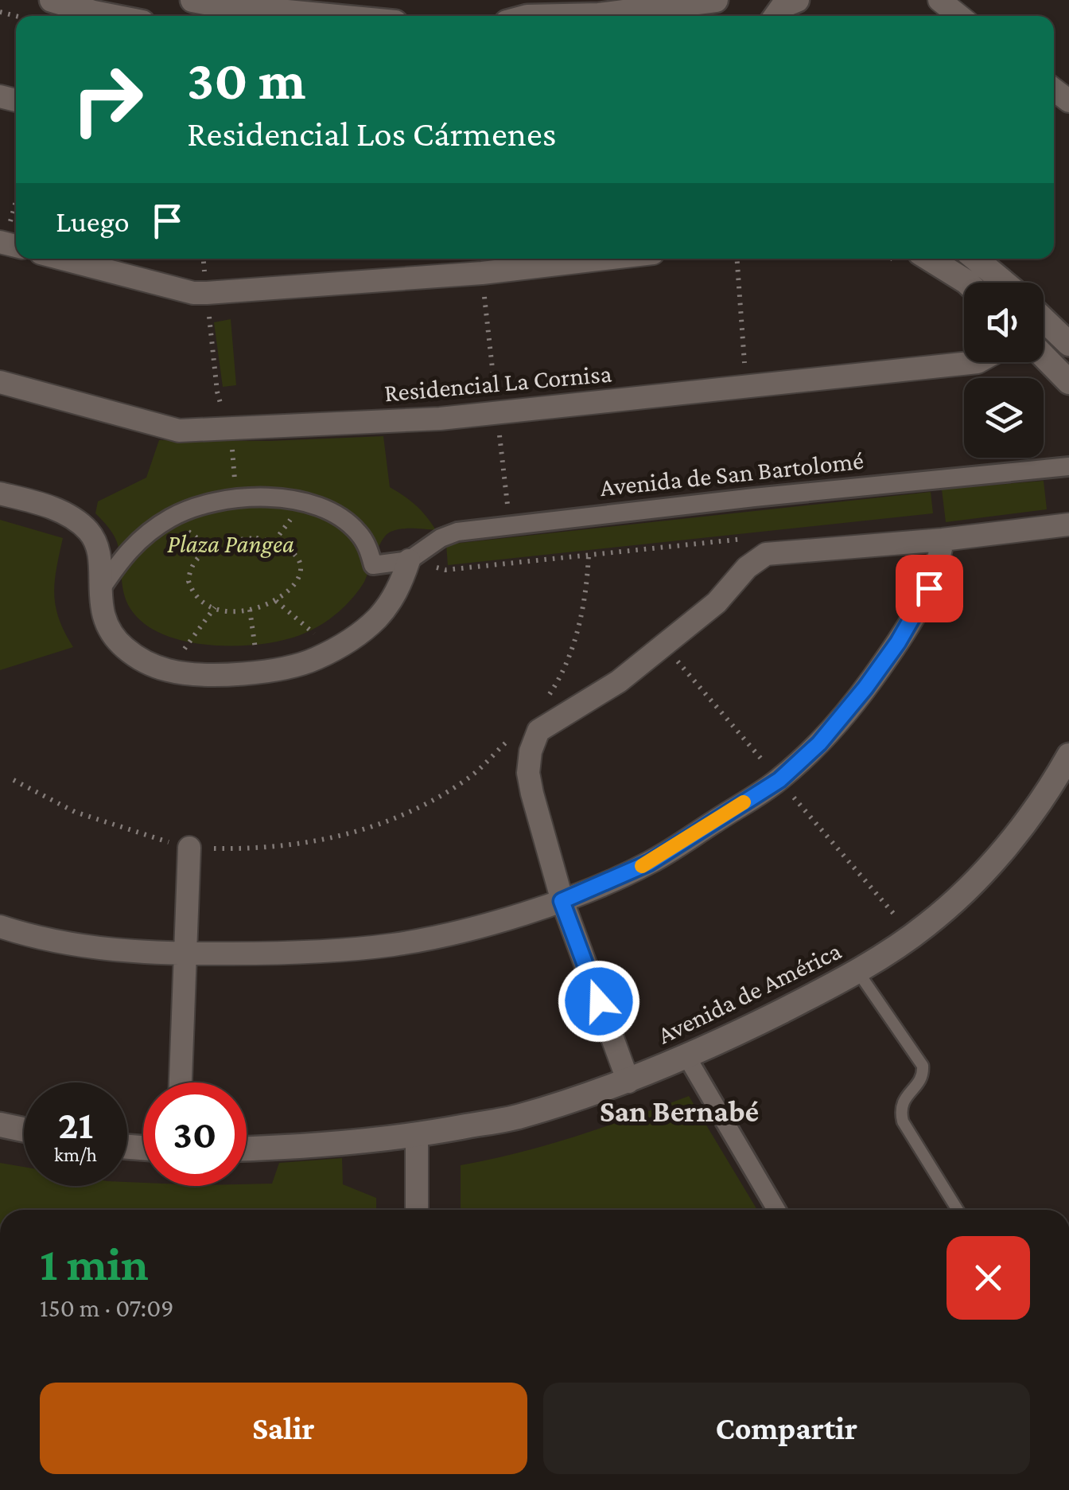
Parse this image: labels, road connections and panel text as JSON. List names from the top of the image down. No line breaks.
{"streets":{"street":["Residencial La Cornisa","Avenida de San Bartolomé","Avenida de América"]},"districts":["San Bernabé"],"parks":["Plaza Pangea"],"page":{"turn":["30 m","Residencial Los Cármenes"],"then":"Luego","speed":"21 km/h","limit":"30","heading":["1 min","150 m · 07:09"],"buttons":["Salir","Compartir"]}}
